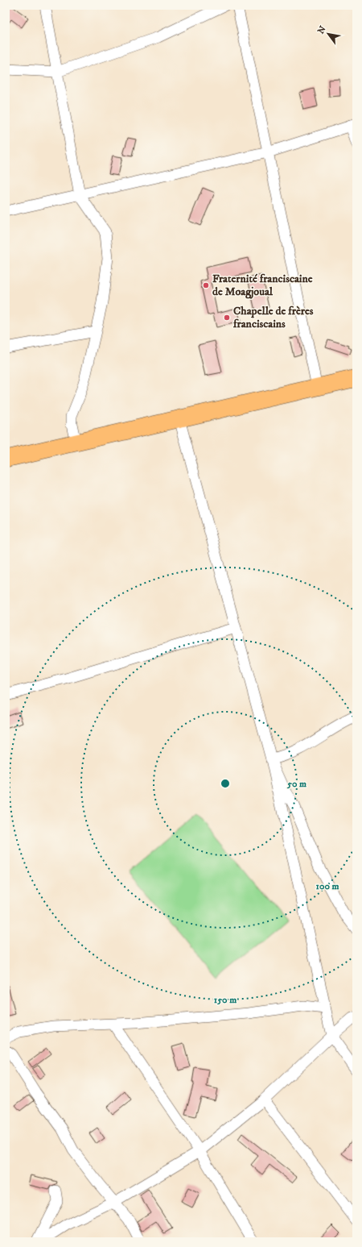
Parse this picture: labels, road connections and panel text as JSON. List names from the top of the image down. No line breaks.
{"places":["Fraternité franciscaine de Moagjoual","Chapelle de frères franciscains"],"north":"top left","rings":["50 m","100 m","150 m"]}
